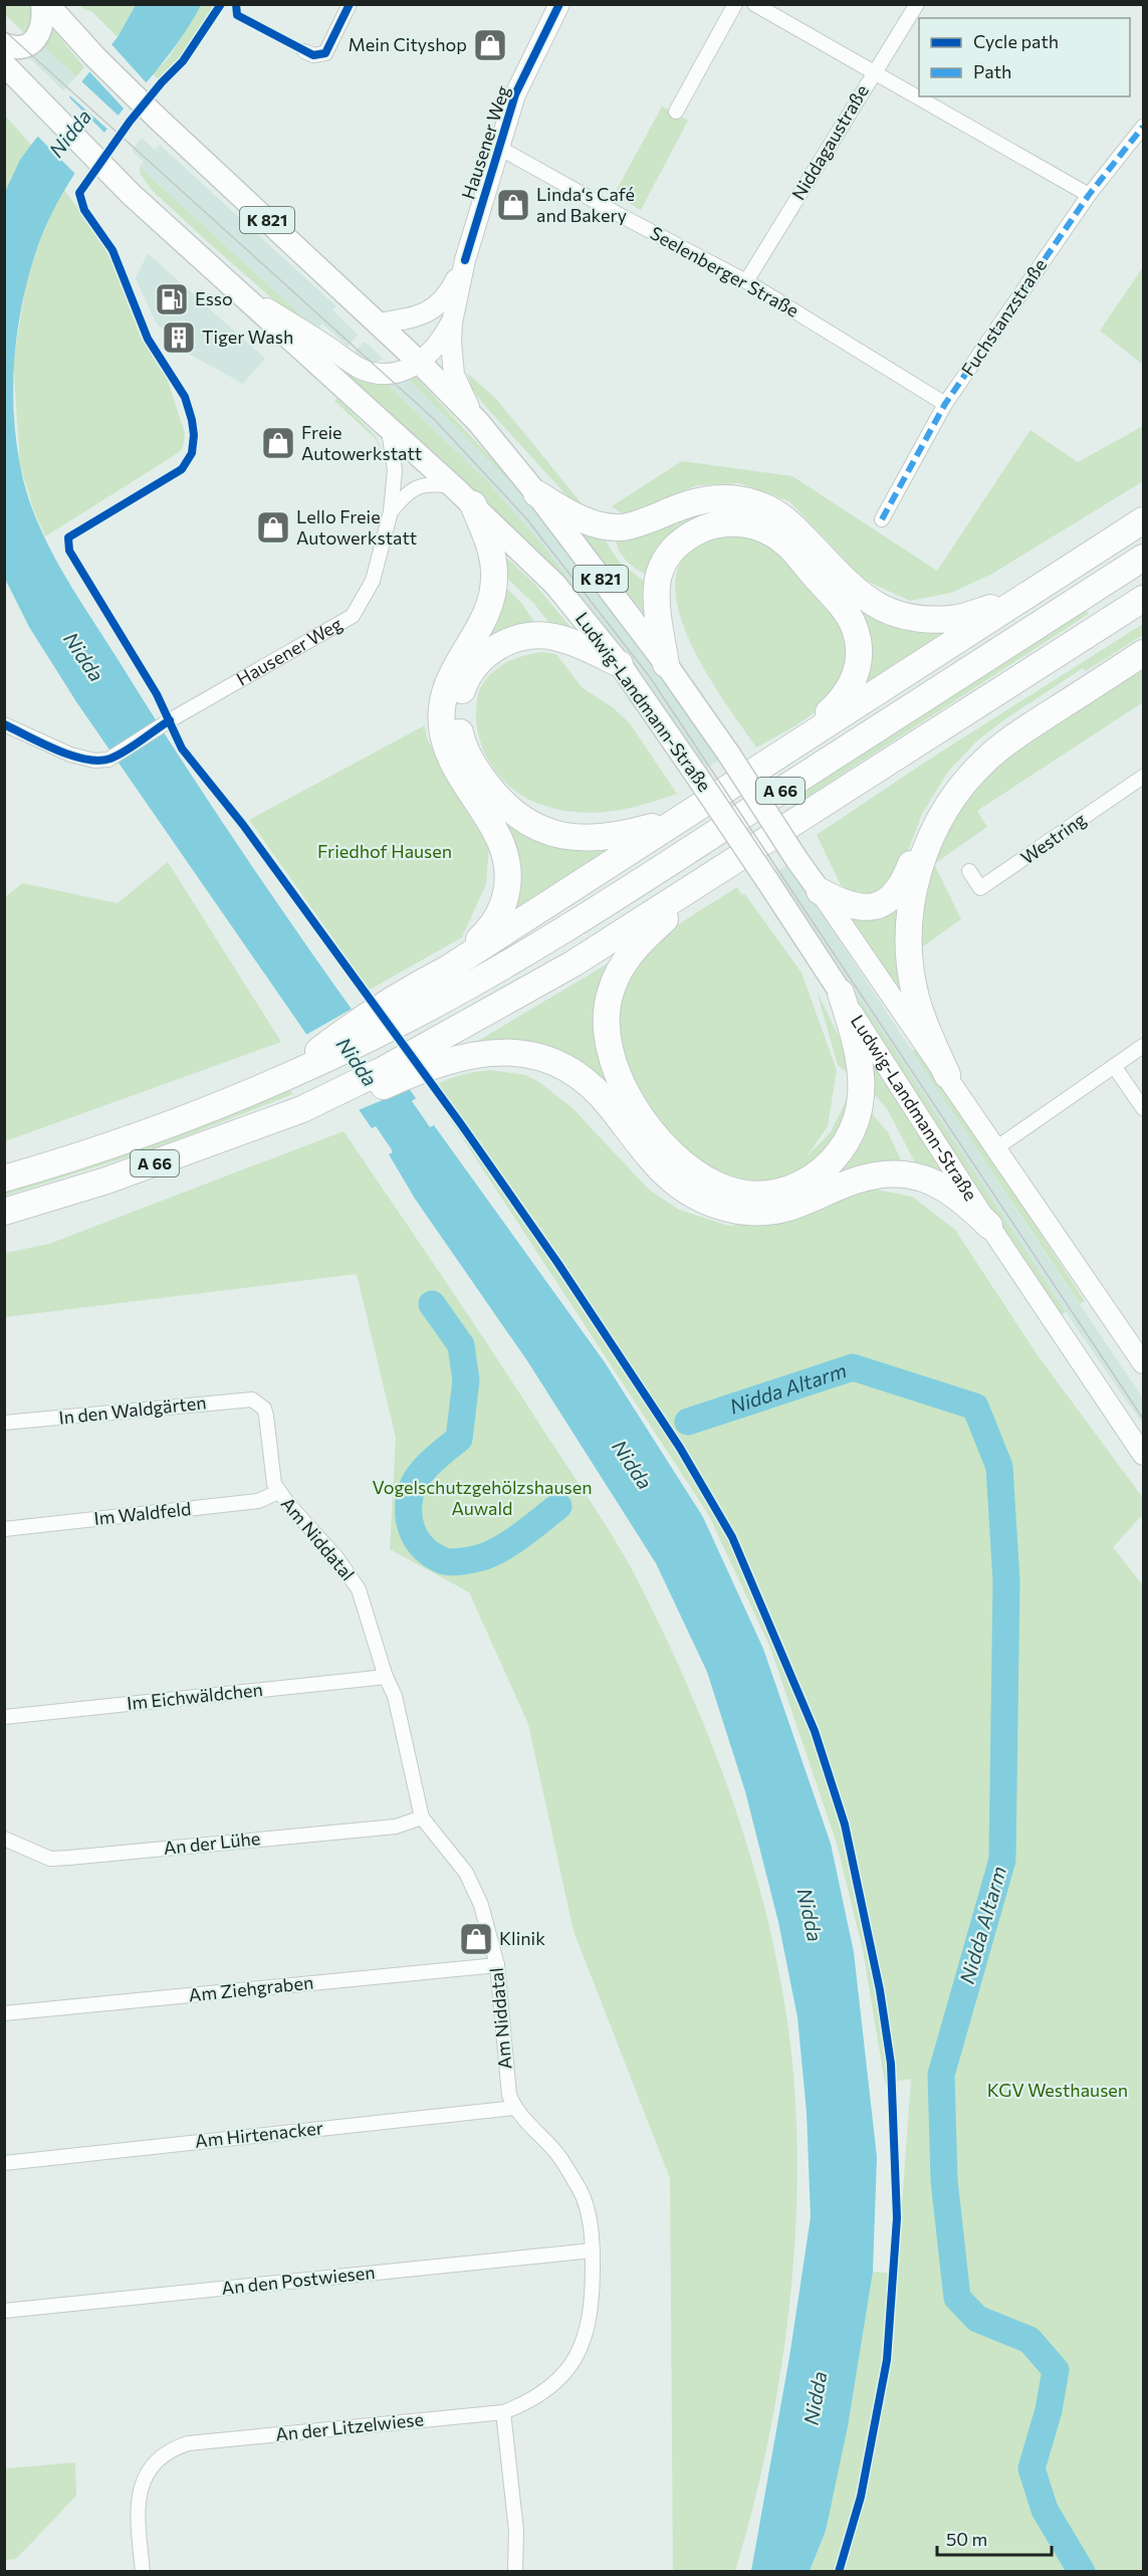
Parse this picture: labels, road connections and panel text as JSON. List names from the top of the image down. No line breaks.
{"streets":{"highway":["A 66"],"main road":["Hausener Weg","K 821","Ludwig-Landmann-Straße"],"street":["Niddagaustraße","Seelenberger Straße","Fuchstanzstraße","Westring","In den Waldgärten","Im Waldfeld","Am Niddatal","Im Eichwäldchen","An der Lühe","Am Ziehgraben","Am Hirtenacker","An den Postwiesen","An der Litzelwiese"]},"crossings":[["Hausener Weg","Seelenberger Straße"],["Hausener Weg","Ludwig-Landmann-Straße"],["Niddagaustraße","Seelenberger Straße"],["Seelenberger Straße","Fuchstanzstraße"],["In den Waldgärten","Am Niddatal"],["Im Waldfeld","Am Niddatal"],["Am Niddatal","Im Eichwäldchen"],["Am Niddatal","An der Lühe"],["Am Niddatal","Am Ziehgraben"],["Am Niddatal","Am Hirtenacker"]],"water":["Nidda","Nidda Altarm"],"parks":["Friedhof Hausen","Vogelschutzgehölzshausen Auwald","KGV Westhausen"],"places":{"shop":["Mein Cityshop","Linda‘s Café and Bakery","Freie Autowerkstatt","Lello Freie Autowerkstatt","Klinik"],"fuel station":["Esso"],"building":["Tiger Wash"]},"legend":["Cycle path","Path"],"scale_bar":"50 m"}
